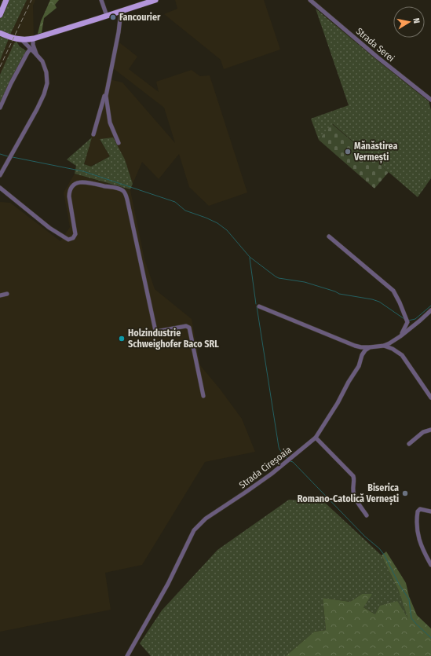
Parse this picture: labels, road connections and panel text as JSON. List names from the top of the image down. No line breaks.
{"streets":{"street":["Strada Serei","Strada Cireșoaia"]},"places":["Fancourier","Mănăstirea Vermești","Holzindustrie Schweighofer Baco SRL","Biserica Romano-Catolică Vernești"],"north":"right"}
